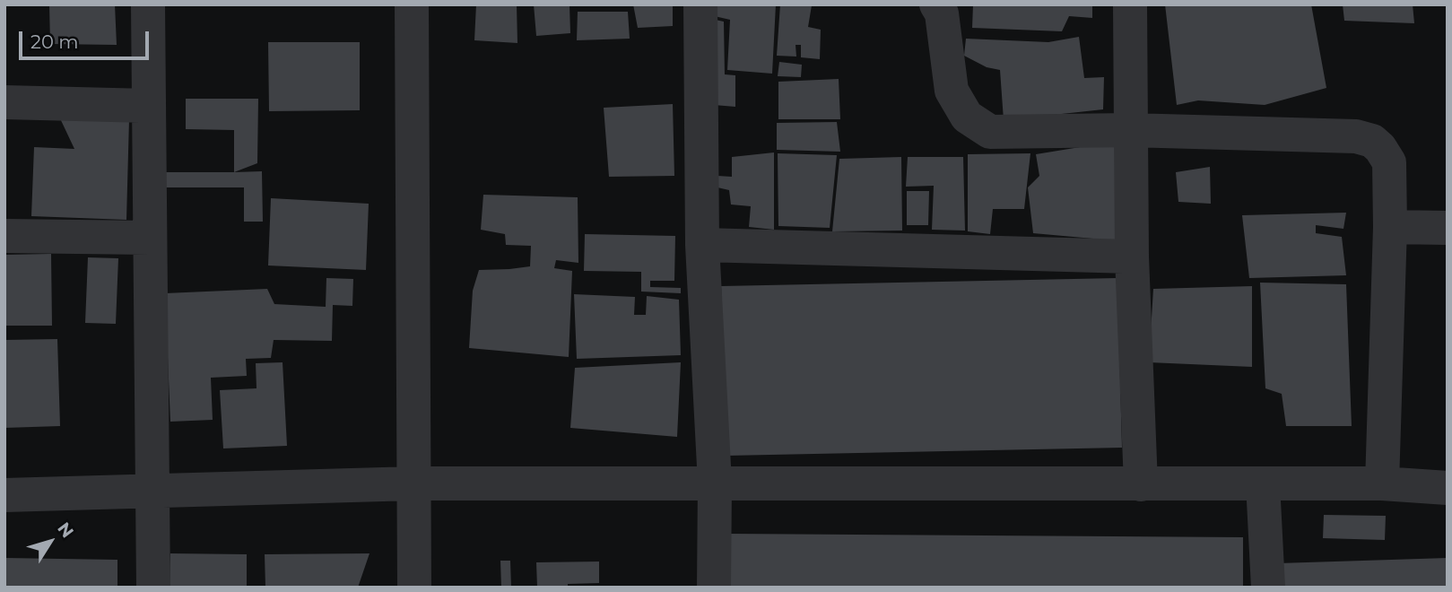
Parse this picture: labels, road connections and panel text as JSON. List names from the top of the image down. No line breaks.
{"scale_bar":"20 m","north":"top right"}
